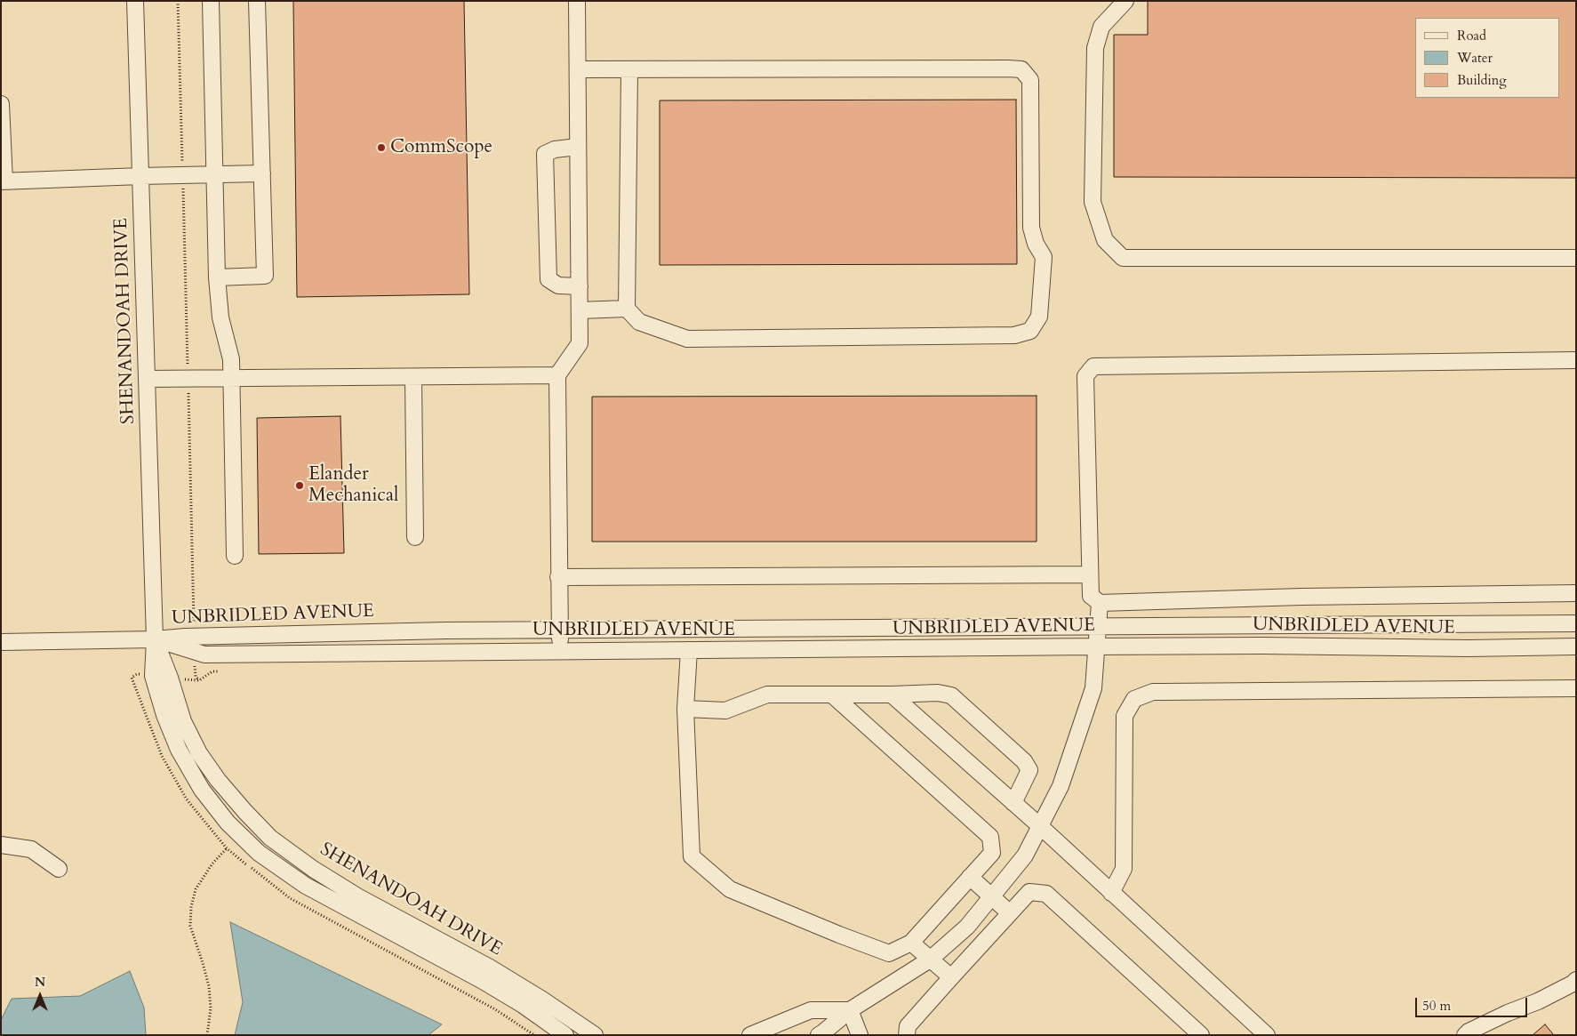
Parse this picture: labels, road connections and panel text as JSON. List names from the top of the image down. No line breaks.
{"streets":{"street":["SHENANDOAH DRIVE","UNBRIDLED AVENUE"]},"crossings":[["SHENANDOAH DRIVE","UNBRIDLED AVENUE"]],"places":["CommScope","Elander Mechanical"],"legend":["Road","Water","Building"],"scale_bar":"50 m","north":"top"}
